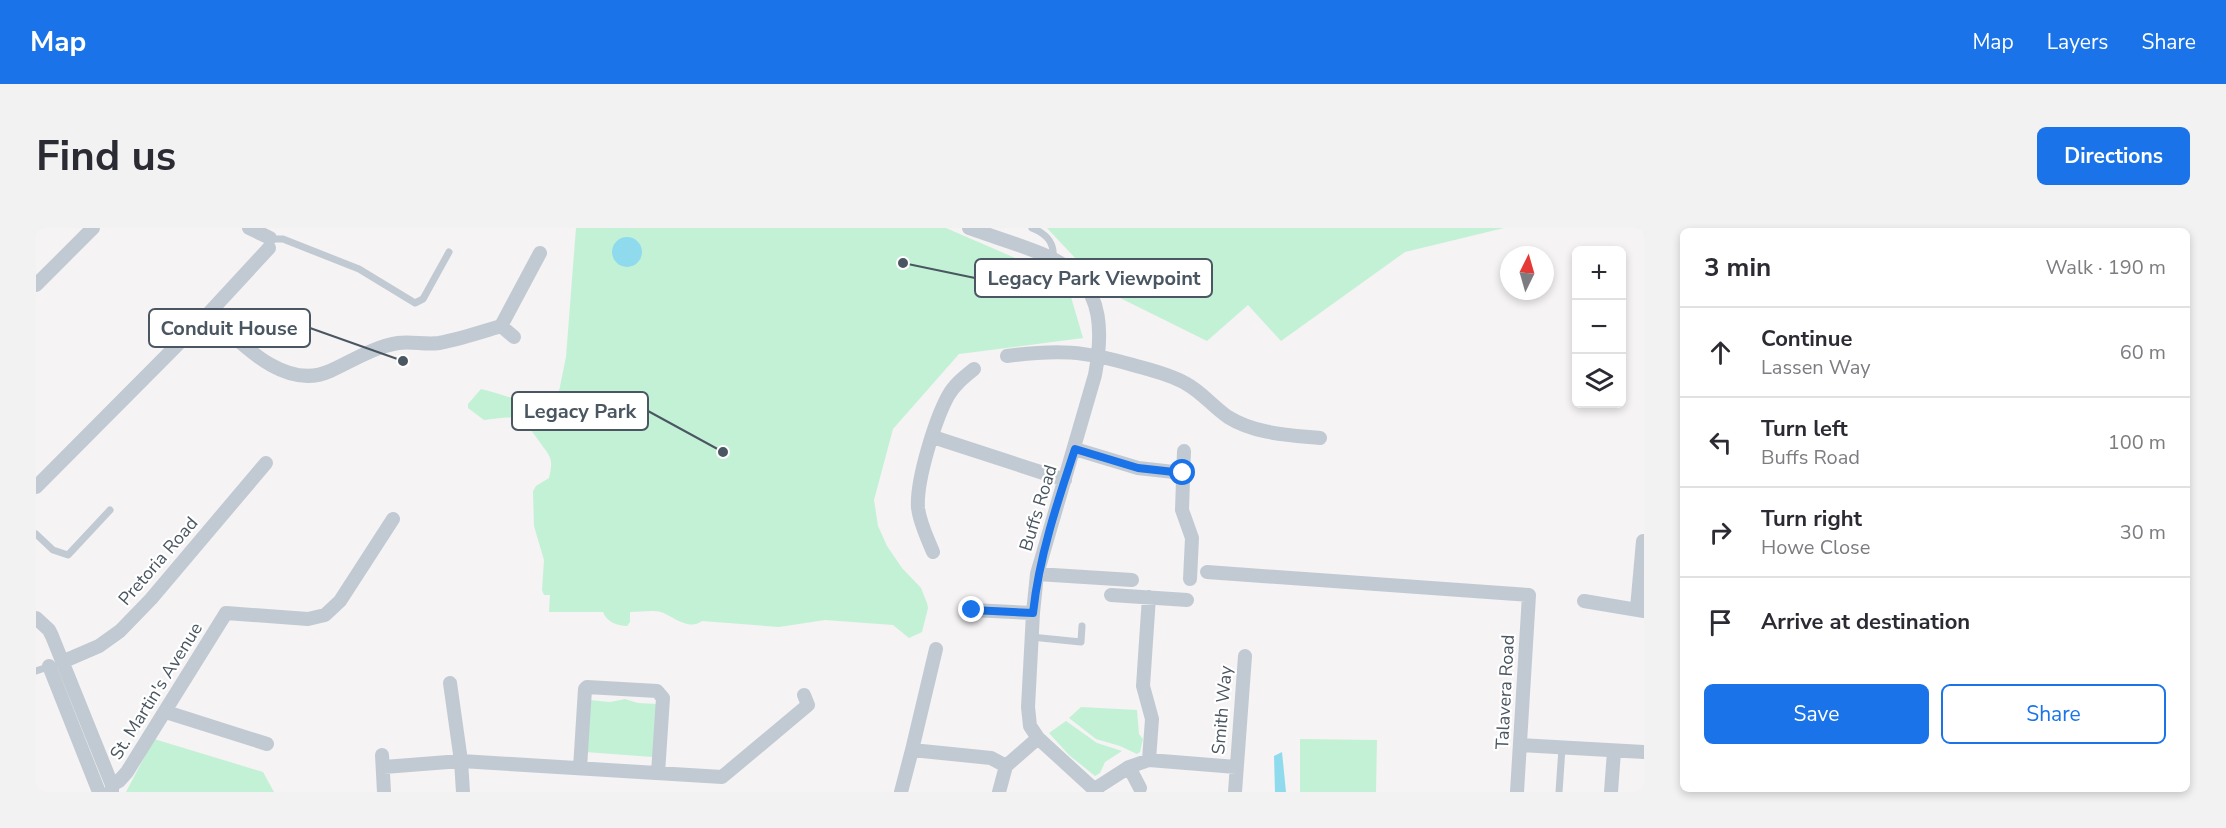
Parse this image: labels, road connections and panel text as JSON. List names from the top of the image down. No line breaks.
{"streets":{"street":["Buffs Road","Pretoria Road","St. Martin's Avenue","Talavera Road","Smith Way"]},"crossings":[["Buffs Road","Smith Way"]],"places":["Legacy Park Viewpoint","Conduit House","Legacy Park"],"north":"top","page":{"header":"Map","nav":["Map","Layers","Share"],"buttons":["Directions",["Save","Share"]],"title":"Find us","heading":["3 min","Walk · 190 m"],"map_buttons":["+","−"],"list":[["Continue","Lassen Way","60 m"],["Turn left","Buffs Road","100 m"],["Turn right","Howe Close","30 m"],"Arrive at destination"]}}
